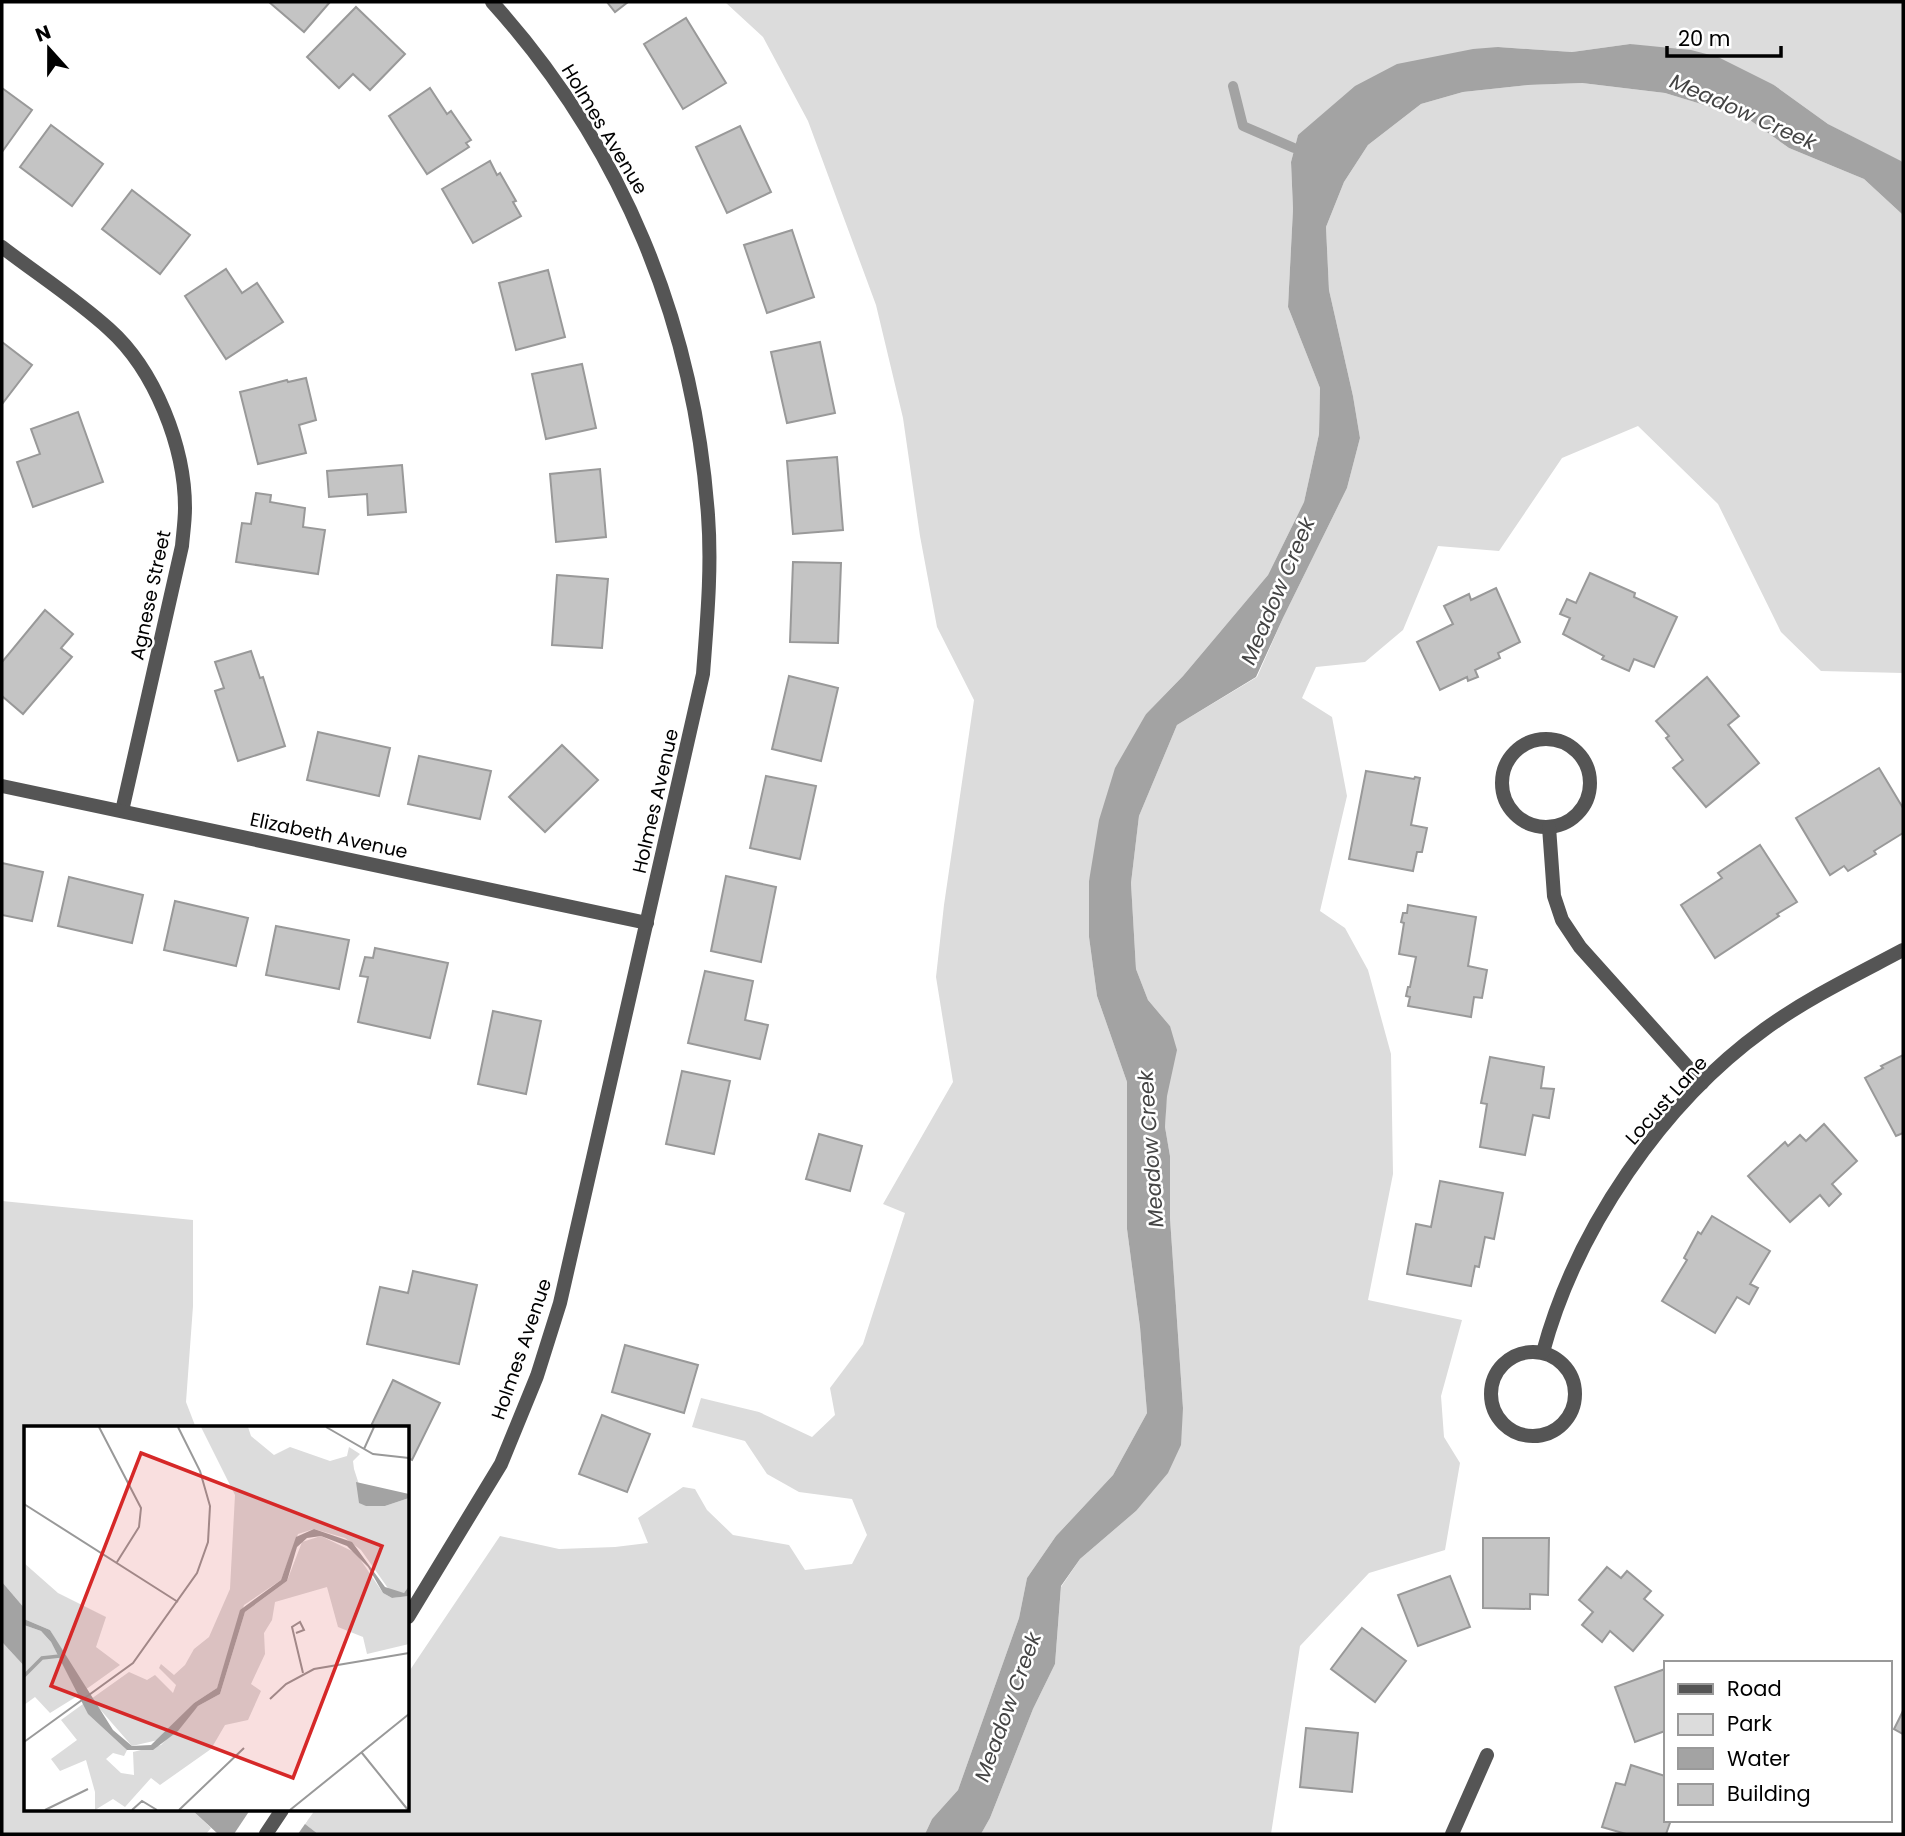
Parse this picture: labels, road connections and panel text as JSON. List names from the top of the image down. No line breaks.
{"streets":{"street":["Holmes Avenue","Agnese Street","Elizabeth Avenue","Locust Lane"]},"crossings":[["Holmes Avenue","Elizabeth Avenue"],["Agnese Street","Elizabeth Avenue"]],"water":["Meadow Creek"],"legend":["Road","Park","Water","Building"],"scale_bar":"20 m","north":"top"}
